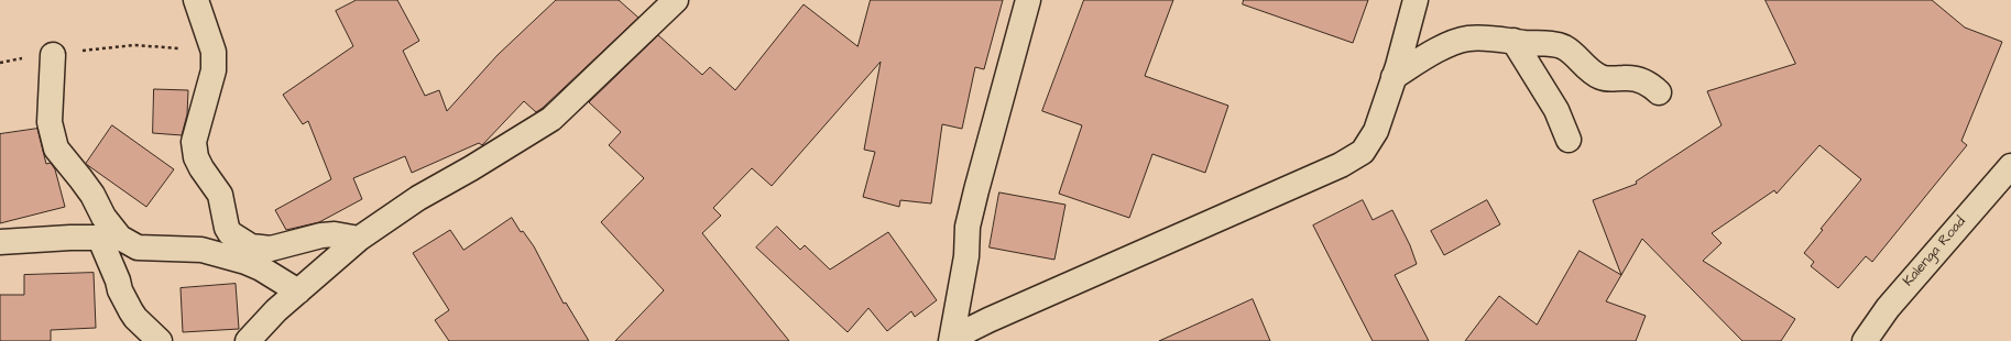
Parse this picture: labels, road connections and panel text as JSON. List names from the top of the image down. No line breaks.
{"streets":{"street":["Kalenga Road"]}}
